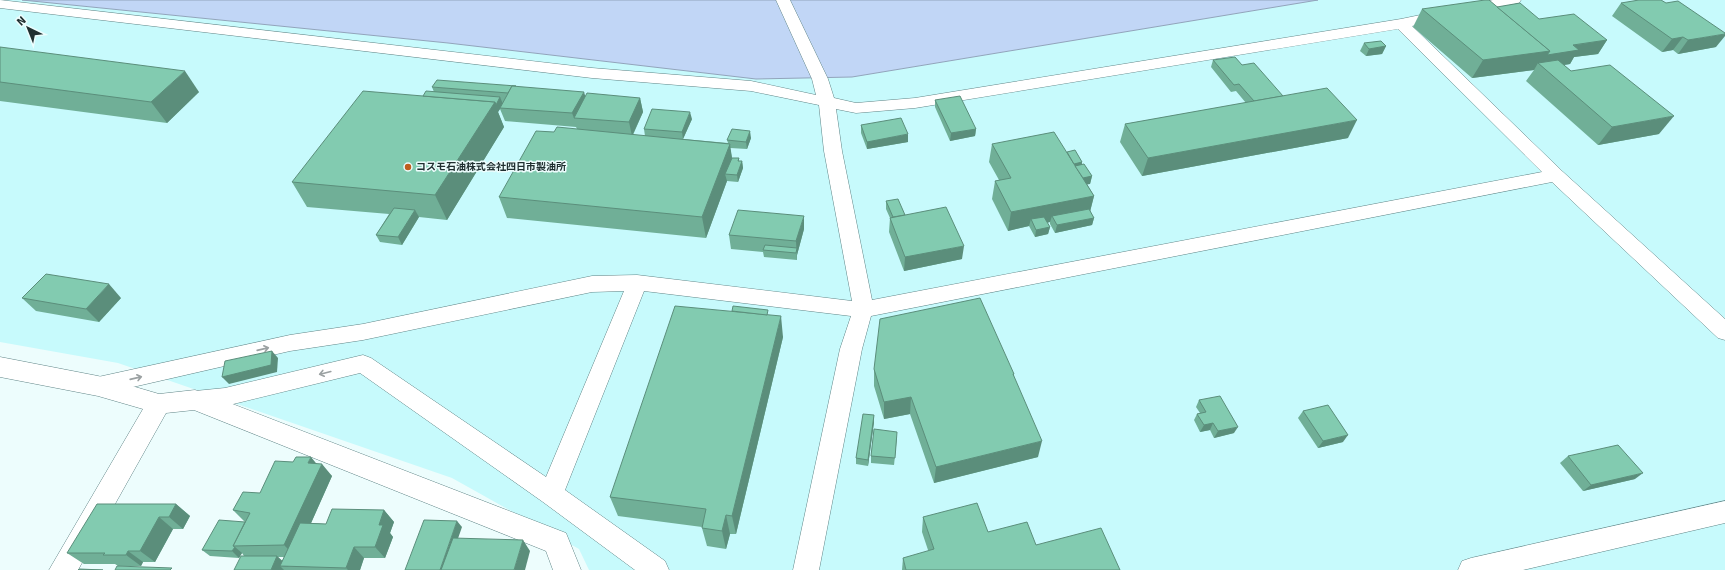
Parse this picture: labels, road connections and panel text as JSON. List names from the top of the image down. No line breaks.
{"places":["コスモ石油株式会社四日市製油所"],"north":"top left"}
